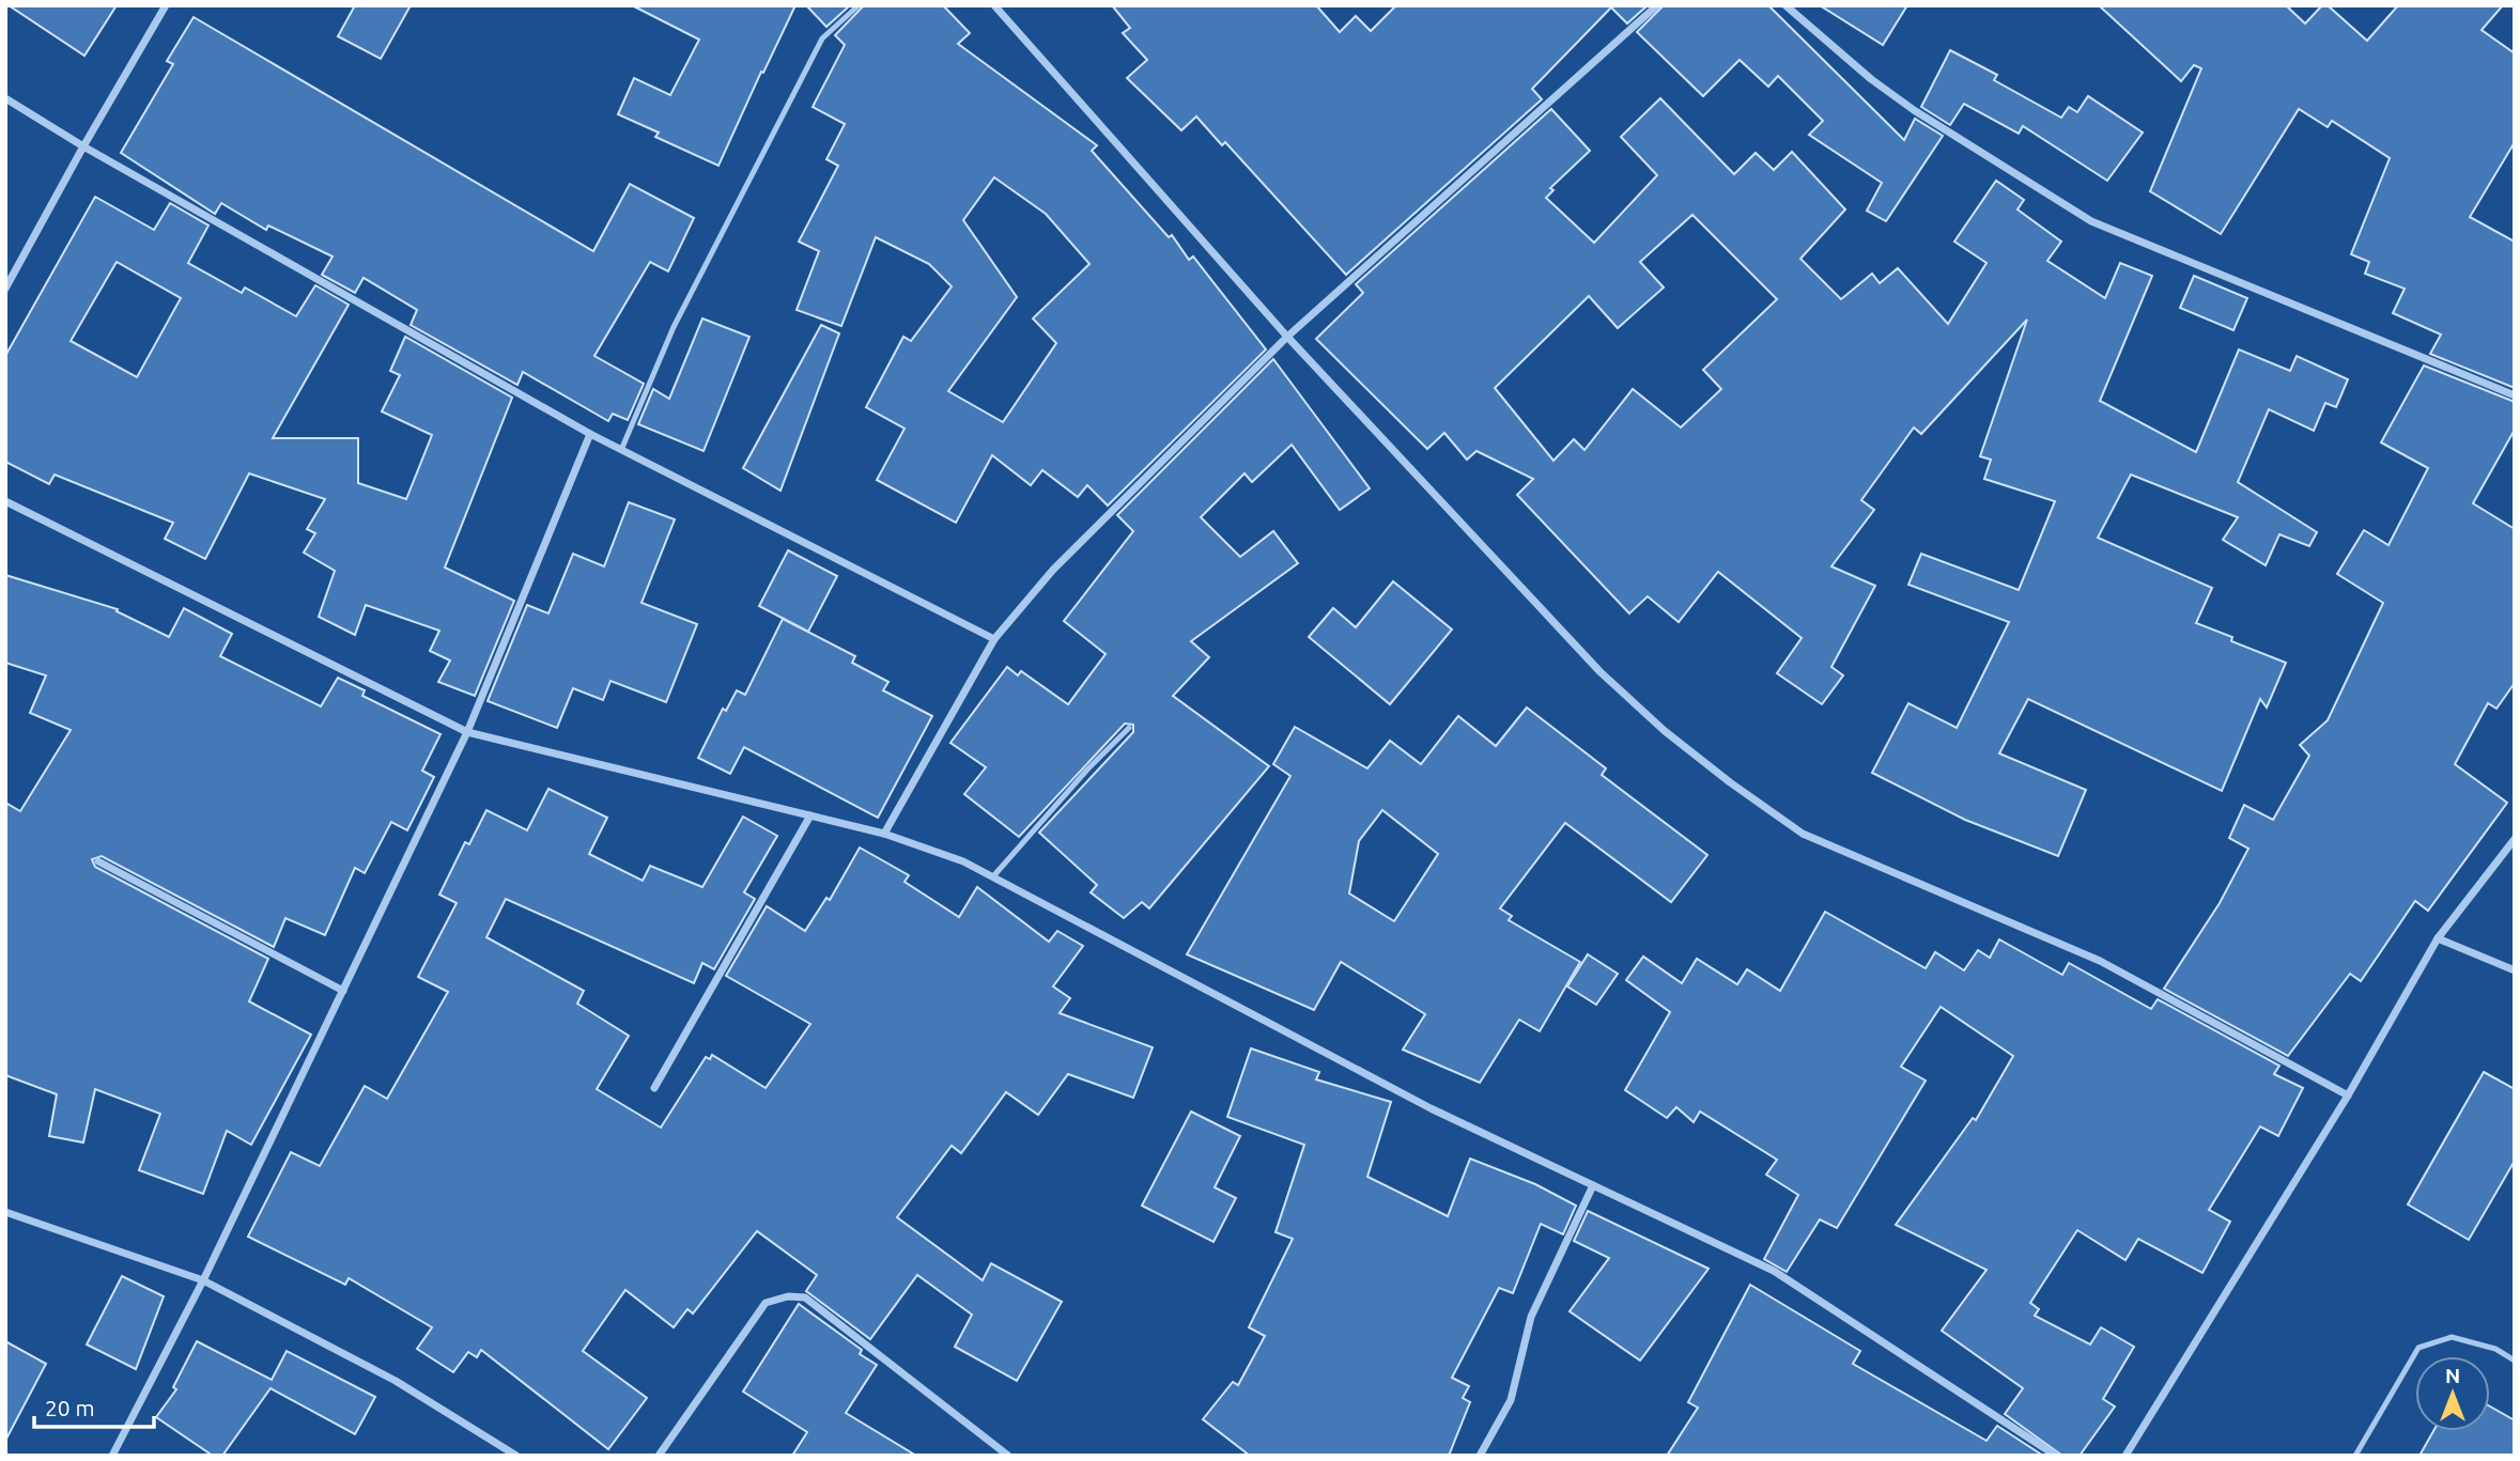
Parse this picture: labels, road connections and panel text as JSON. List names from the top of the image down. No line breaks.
{"scale_bar":"20 m","north":"top"}
